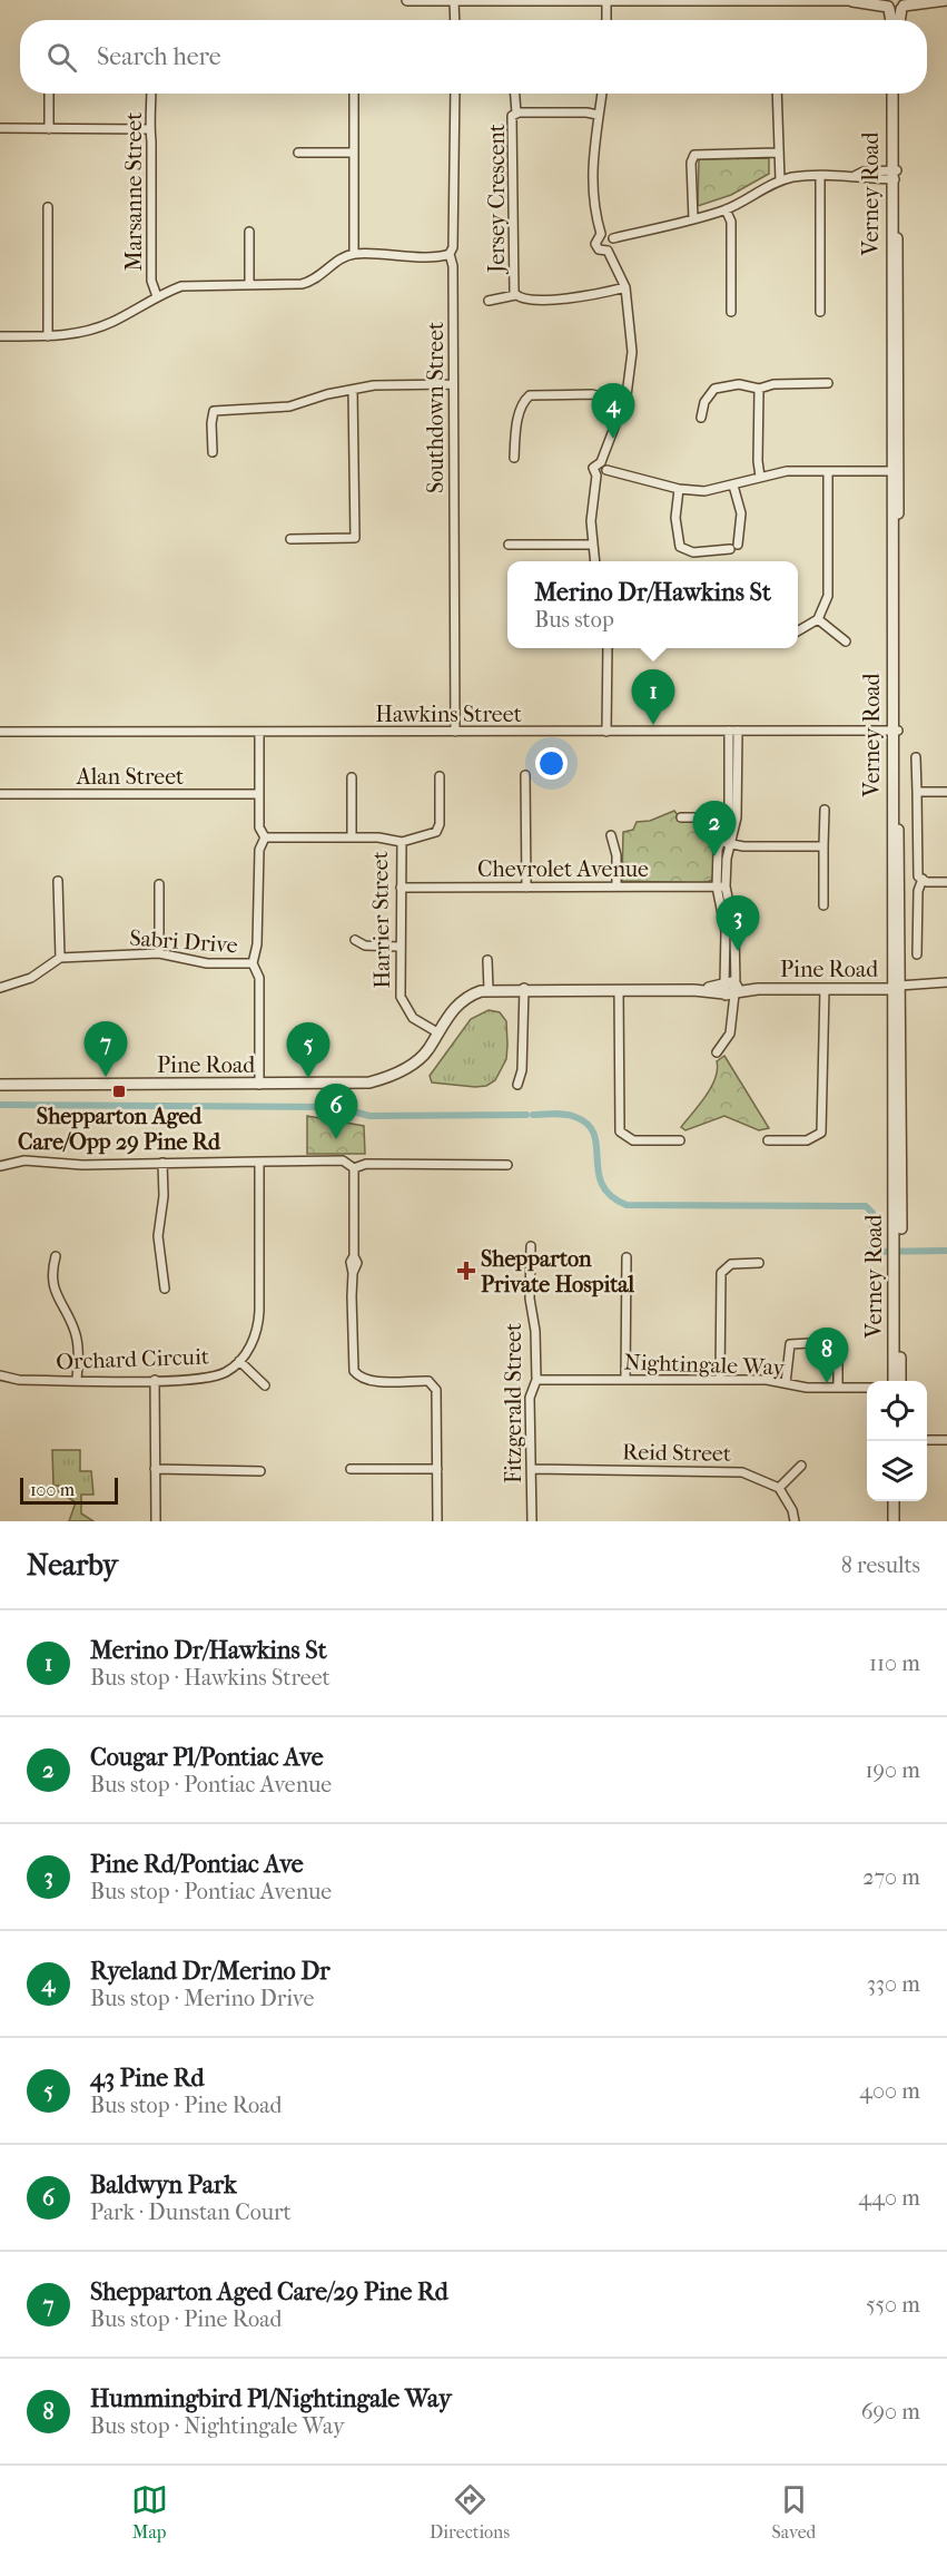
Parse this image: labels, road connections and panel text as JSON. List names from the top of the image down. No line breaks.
{"streets":{"street":["Marsanne Street","Verney Road","Jersey Crescent","Southdown Street","Hawkins Street","Alan Street","Chevrolet Avenue","Harrier Street","Sabri Drive","Pine Road","Orchard Circuit","Nightingale Way","Fitzgerald Street","Reid Street"]},"crossings":[["Verney Road","Hawkins Street"],["Verney Road","Pine Road"],["Southdown Street","Hawkins Street"],["Chevrolet Avenue","Harrier Street"],["Harrier Street","Pine Road"],["Nightingale Way","Fitzgerald Street"],["Fitzgerald Street","Reid Street"]],"places":{"transit":["Shepparton Aged Care/Opp 29 Pine Rd"],"health":["Shepparton Private Hospital"]},"scale_bar":"100 m","page":{"search":"Search here","pins":["4","1","2","3","7","5","6","8"],"popup":["Merino Dr/Hawkins St","Bus stop"],"scale":"100 m","heading":["Nearby","8 results"],"list":[{"mark":"1","name":"Merino Dr/Hawkins St","note":"Bus stop · Hawkins Street","value":"110 m"},{"mark":"2","name":"Cougar Pl/Pontiac Ave","note":"Bus stop · Pontiac Avenue","value":"190 m"},{"mark":"3","name":"Pine Rd/Pontiac Ave","note":"Bus stop · Pontiac Avenue","value":"270 m"},{"mark":"4","name":"Ryeland Dr/Merino Dr","note":"Bus stop · Merino Drive","value":"330 m"},{"mark":"5","name":"43 Pine Rd","note":"Bus stop · Pine Road","value":"400 m"},{"mark":"6","name":"Baldwyn Park","note":"Park · Dunstan Court","value":"440 m"},{"mark":"7","name":"Shepparton Aged Care/29 Pine Rd","note":"Bus stop · Pine Road","value":"550 m"},{"mark":"8","name":"Hummingbird Pl/Nightingale Way","note":"Bus stop · Nightingale Way","value":"690 m"}],"nav":["Map","Directions","Saved"]}}
